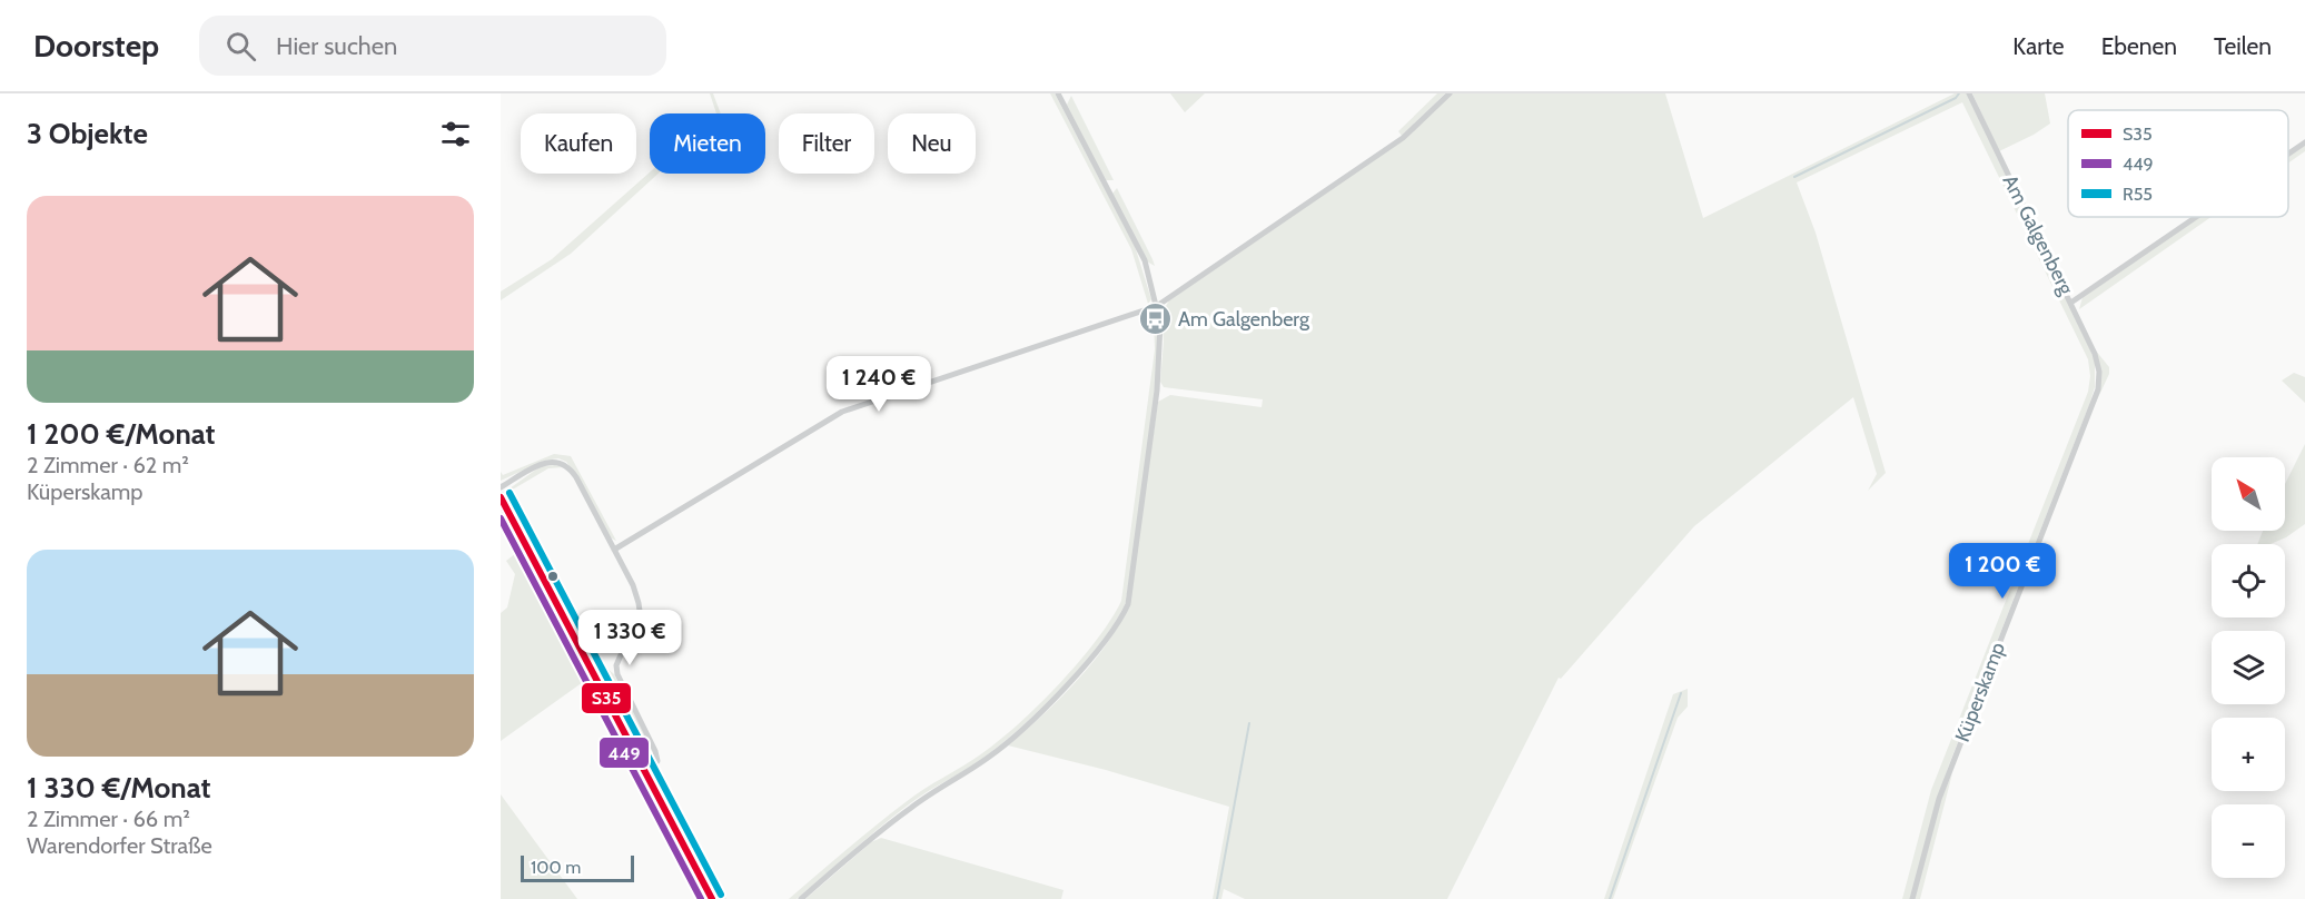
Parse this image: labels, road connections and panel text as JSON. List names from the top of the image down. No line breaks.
{"streets":{"street":["Am Galgenberg","Küperskamp"]},"crossings":[["Am Galgenberg","Küperskamp"]],"places":{"bus stop":["Am Galgenberg"]},"lines":["transit line R55","transit line S35","transit line 449"],"legend":["S35","449","R55"],"scale_bar":"100 m","north":"top left","page":{"header":"Doorstep","search":"Hier suchen","nav":["Karte","Ebenen","Teilen"],"heading":"3 Objekte","chip":["Kaufen","Mieten","Filter","Neu"],"list":[{"name":"1 200 €/Monat","note":"2 Zimmer · 62 m² · Küperskamp"},{"name":"1 330 €/Monat","note":"2 Zimmer · 66 m² · Warendorfer Straße"}],"price":["1 240 €","1 200 €","1 330 €"],"map_buttons":["+","−"],"scale":"100 m"}}
